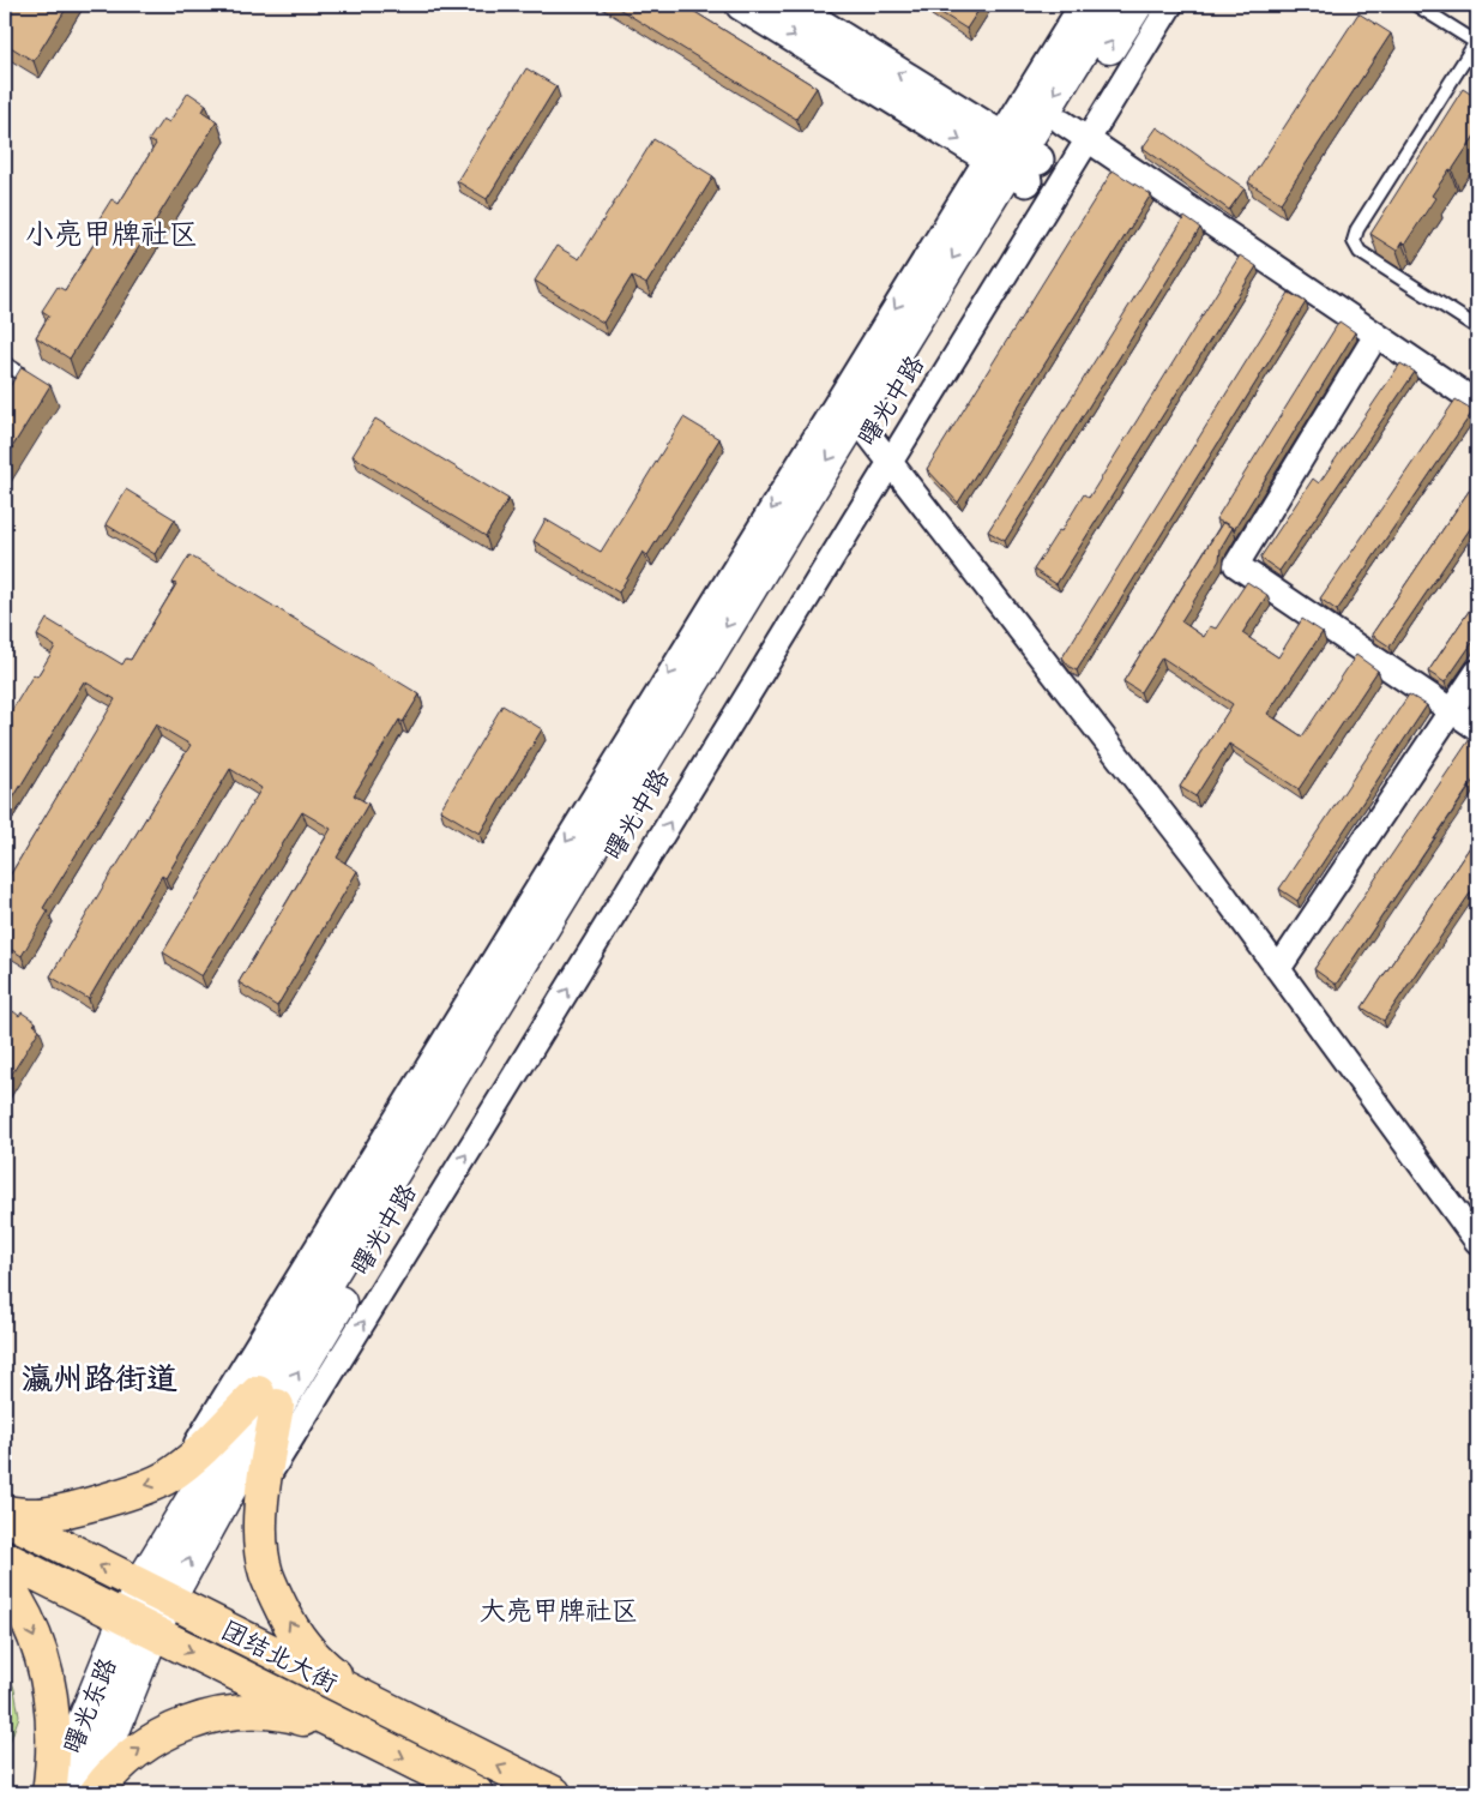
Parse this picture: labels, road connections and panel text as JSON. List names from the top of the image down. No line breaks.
{"streets":{"highway":["团结北大街"],"main road":["曙光中路","曙光东路"]},"crossings":[["曙光中路","团结北大街"],["曙光中路","曙光东路"],["团结北大街","曙光东路"]],"districts":["小亮甲牌社区","瀛州路街道","大亮甲牌社区"]}
